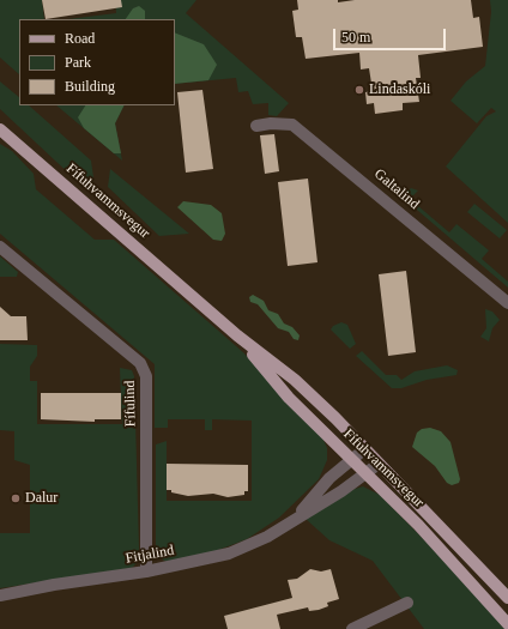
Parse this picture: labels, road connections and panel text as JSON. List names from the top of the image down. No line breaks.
{"streets":{"main road":["Fífuhvammsvegur"],"street":["Galtalind","Fífulind","Fitjalind"]},"crossings":[["Fífuhvammsvegur","Fitjalind"],["Fífulind","Fitjalind"]],"places":["Lindaskóli","Dalur"],"legend":["Road","Park","Building"],"scale_bar":"50 m"}
